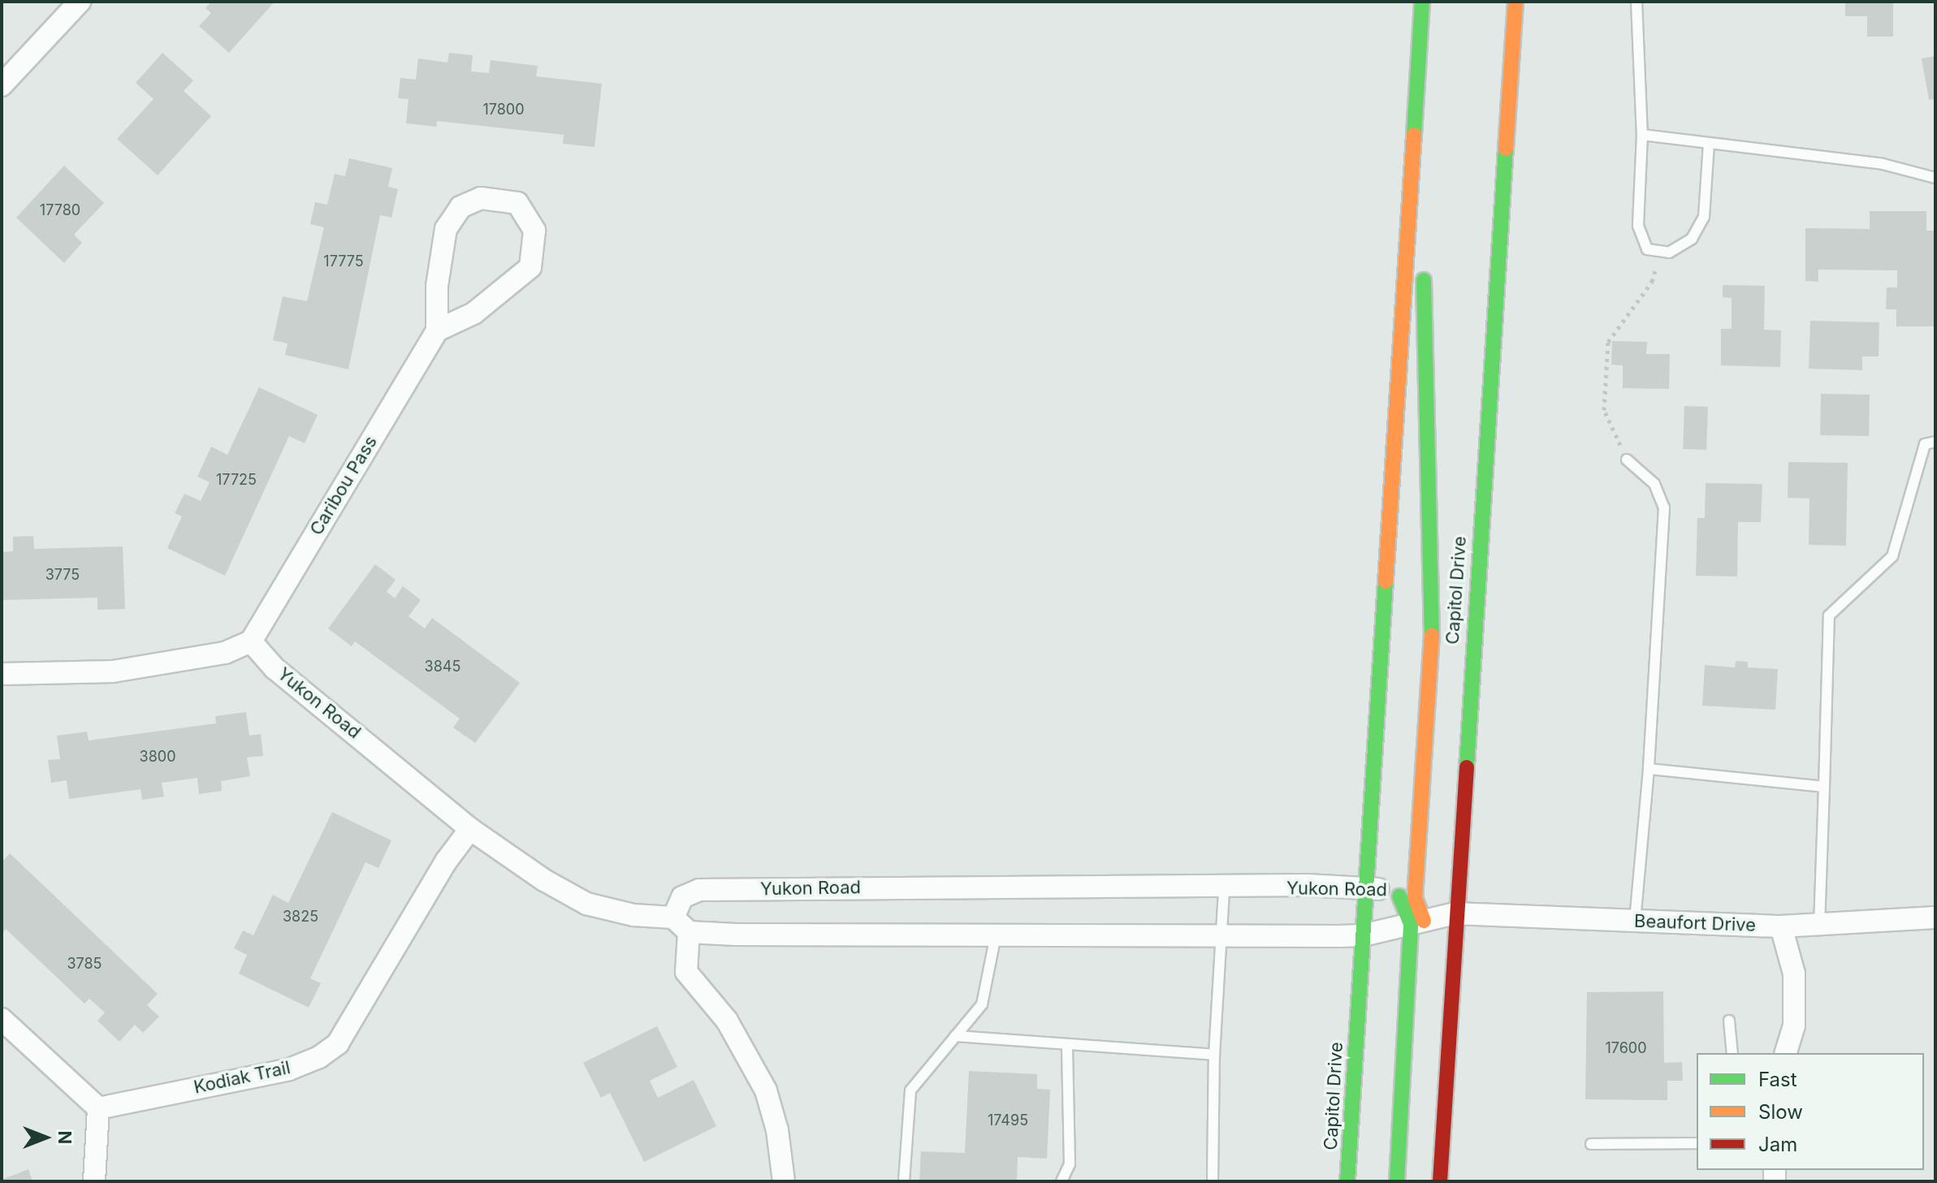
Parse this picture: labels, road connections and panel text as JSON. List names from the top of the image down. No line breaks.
{"streets":{"main road":["Capitol Drive"],"street":["Caribou Pass","Yukon Road","Beaufort Drive","Kodiak Trail"]},"crossings":[["Caribou Pass","Yukon Road"],["Capitol Drive","Yukon Road"],["Capitol Drive","Beaufort Drive"],["Yukon Road","Beaufort Drive"],["Yukon Road","Kodiak Trail"]],"house_numbers":["17800","17780","17775","17725","3775","3845","3800","3825","3785","17600","17495"],"legend":["Fast","Slow","Jam"],"north":"right"}
